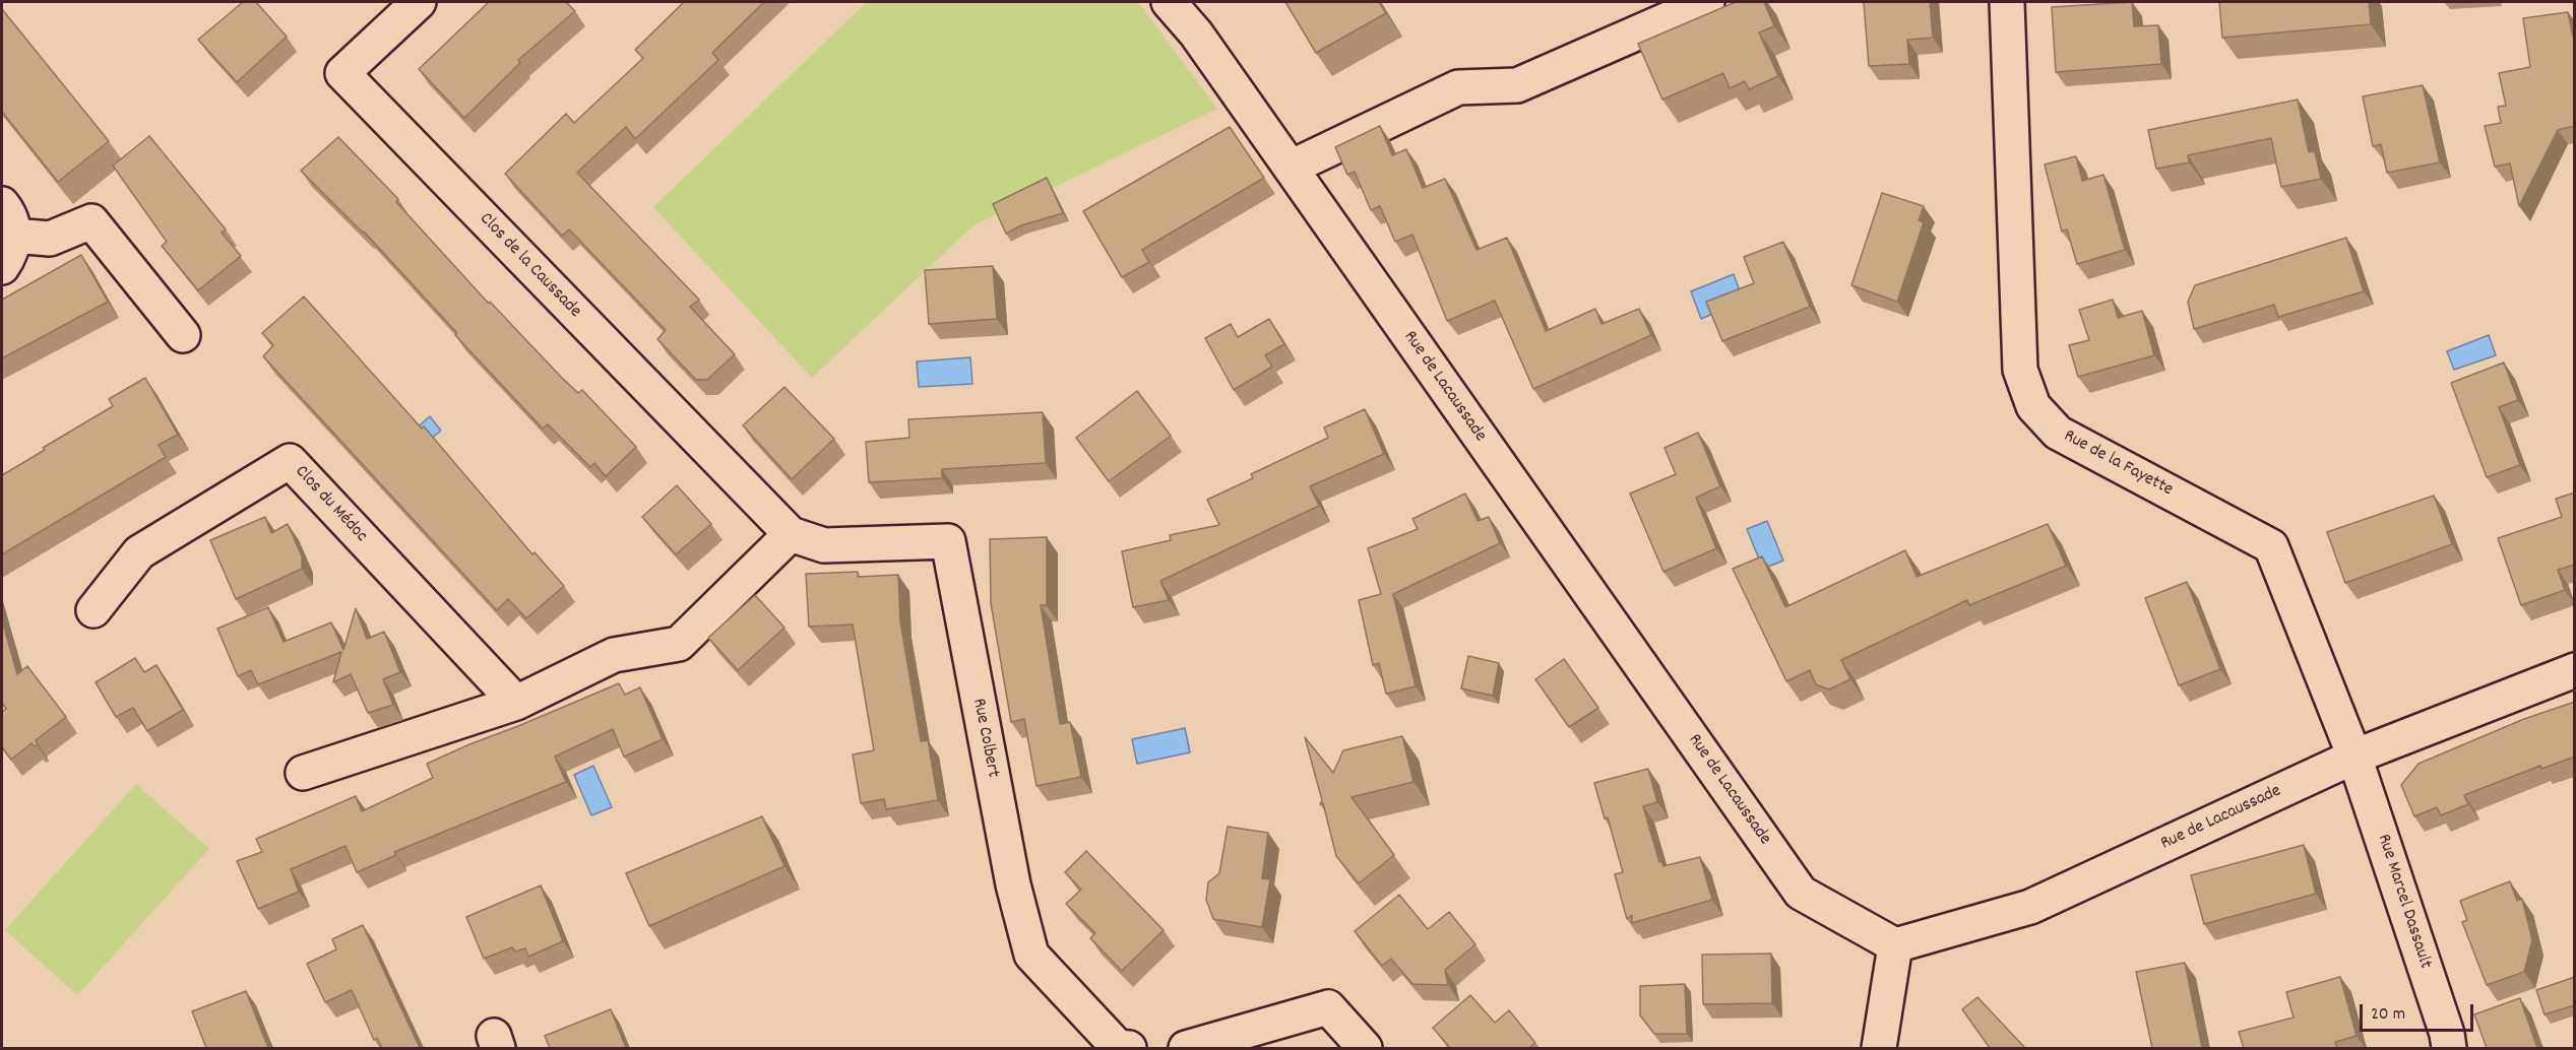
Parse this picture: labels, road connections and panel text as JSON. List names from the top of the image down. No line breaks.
{"streets":{"street":["Clos de la Caussade","Rue de Lacaussade","Rue de la Fayette","Clos du Médoc","Rue Colbert","Rue Marcel Dassault"]},"crossings":[["Clos de la Caussade","Rue Colbert"],["Rue de Lacaussade","Rue de la Fayette"],["Rue de Lacaussade","Rue Marcel Dassault"],["Rue de la Fayette","Rue Marcel Dassault"]],"scale_bar":"20 m"}
